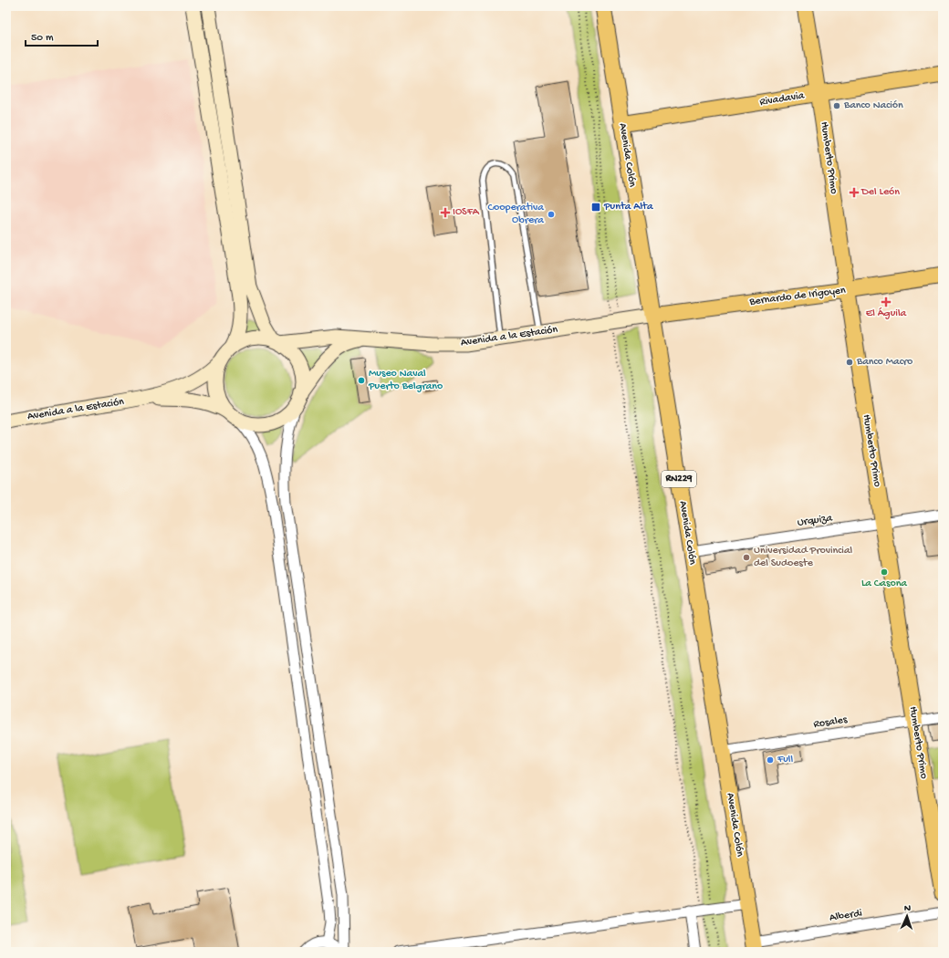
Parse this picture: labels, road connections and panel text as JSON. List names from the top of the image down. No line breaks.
{"streets":{"main road":["Rivadavia","Avenida Colón","Humberto Primo","Bernardo de Irigoyen","RN229"],"street":["Avenida a la Estación","Urquiza","Rosales","Alberdi"]},"crossings":[["Rivadavia","Avenida Colón"],["Rivadavia","Humberto Primo"],["Avenida Colón","Bernardo de Irigoyen"],["Avenida Colón","Avenida a la Estación"],["Avenida Colón","Urquiza"],["Avenida Colón","Rosales"],["Avenida Colón","Alberdi"],["Humberto Primo","Bernardo de Irigoyen"],["Humberto Primo","Urquiza"],["Humberto Primo","Rosales"],["Bernardo de Irigoyen","Avenida a la Estación"]],"places":{"other":["Banco Nación","Cooperativa Obrera","Banco Macro","Museo Naval Puerto Belgrano","Universidad Provincial del Sudoeste","La Casona","Full"],"health":["Del León","IOSFA","El Águila"],"transit":["Punta Alta"]},"scale_bar":"50 m","north":"top"}
